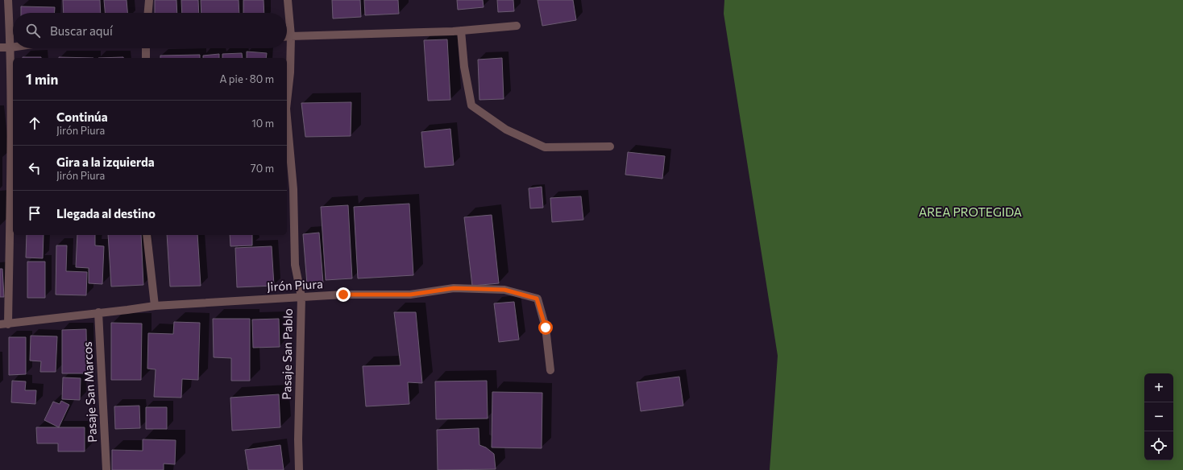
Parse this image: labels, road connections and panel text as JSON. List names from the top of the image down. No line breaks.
{"streets":{"street":["Jirón Piura","Pasaje San Pablo","Pasaje San Marcos"]},"crossings":[["Jirón Piura","Pasaje San Pablo"],["Jirón Piura","Pasaje San Marcos"]],"parks":["AREA PROTEGIDA"],"page":{"search":"Buscar aquí","heading":["1 min","A pie · 80 m"],"list":[["Continúa","Jirón Piura","10 m"],["Gira a la izquierda","Jirón Piura","70 m"],"Llegada al destino"],"map_buttons":["+","−"]}}
